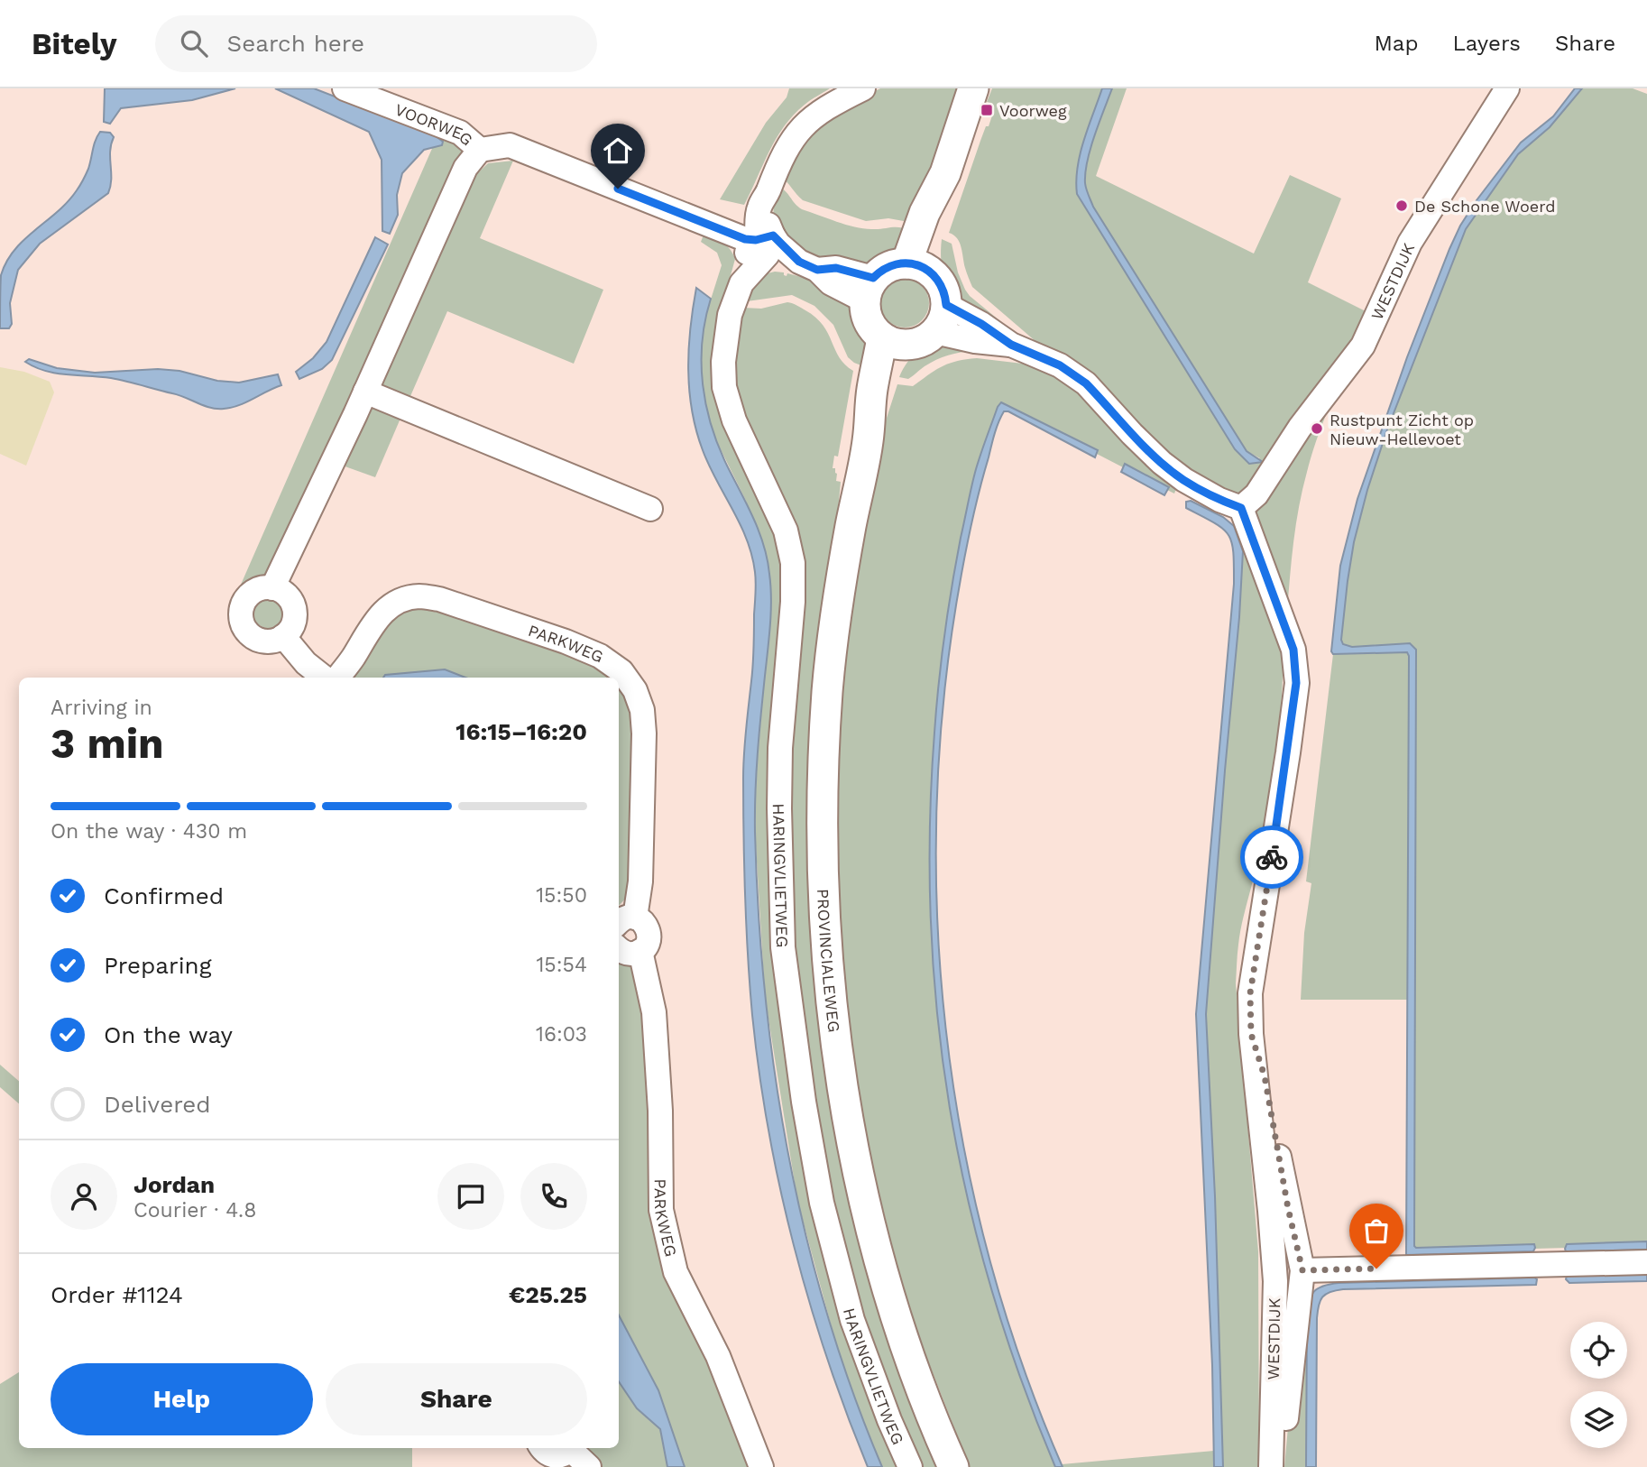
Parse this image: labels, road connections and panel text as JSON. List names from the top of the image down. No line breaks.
{"streets":{"main road":["PROVINCIALEWEG"],"street":["VOORWEG","WESTDIJK","PARKWEG","HARINGVLIETWEG"]},"crossings":[["VOORWEG","HARINGVLIETWEG"],["VOORWEG","PROVINCIALEWEG"]],"places":{"transit":["Voorweg"],"other":["De Schone Woerd","Rustpunt Zicht op Nieuw-Hellevoet"]},"page":{"header":"Bitely","search":"Search here","nav":["Map","Layers","Share"],"heading":["3 min","Arriving in","16:15–16:20"],"panel":["Jordan","Courier · 4.8","Order #1124","€25.25"],"bar":"On the way · 430 m","list":[["Confirmed","15:50"],["Preparing","15:54"],["On the way","16:03"],"Delivered"],"buttons":["Help","Share"]}}
